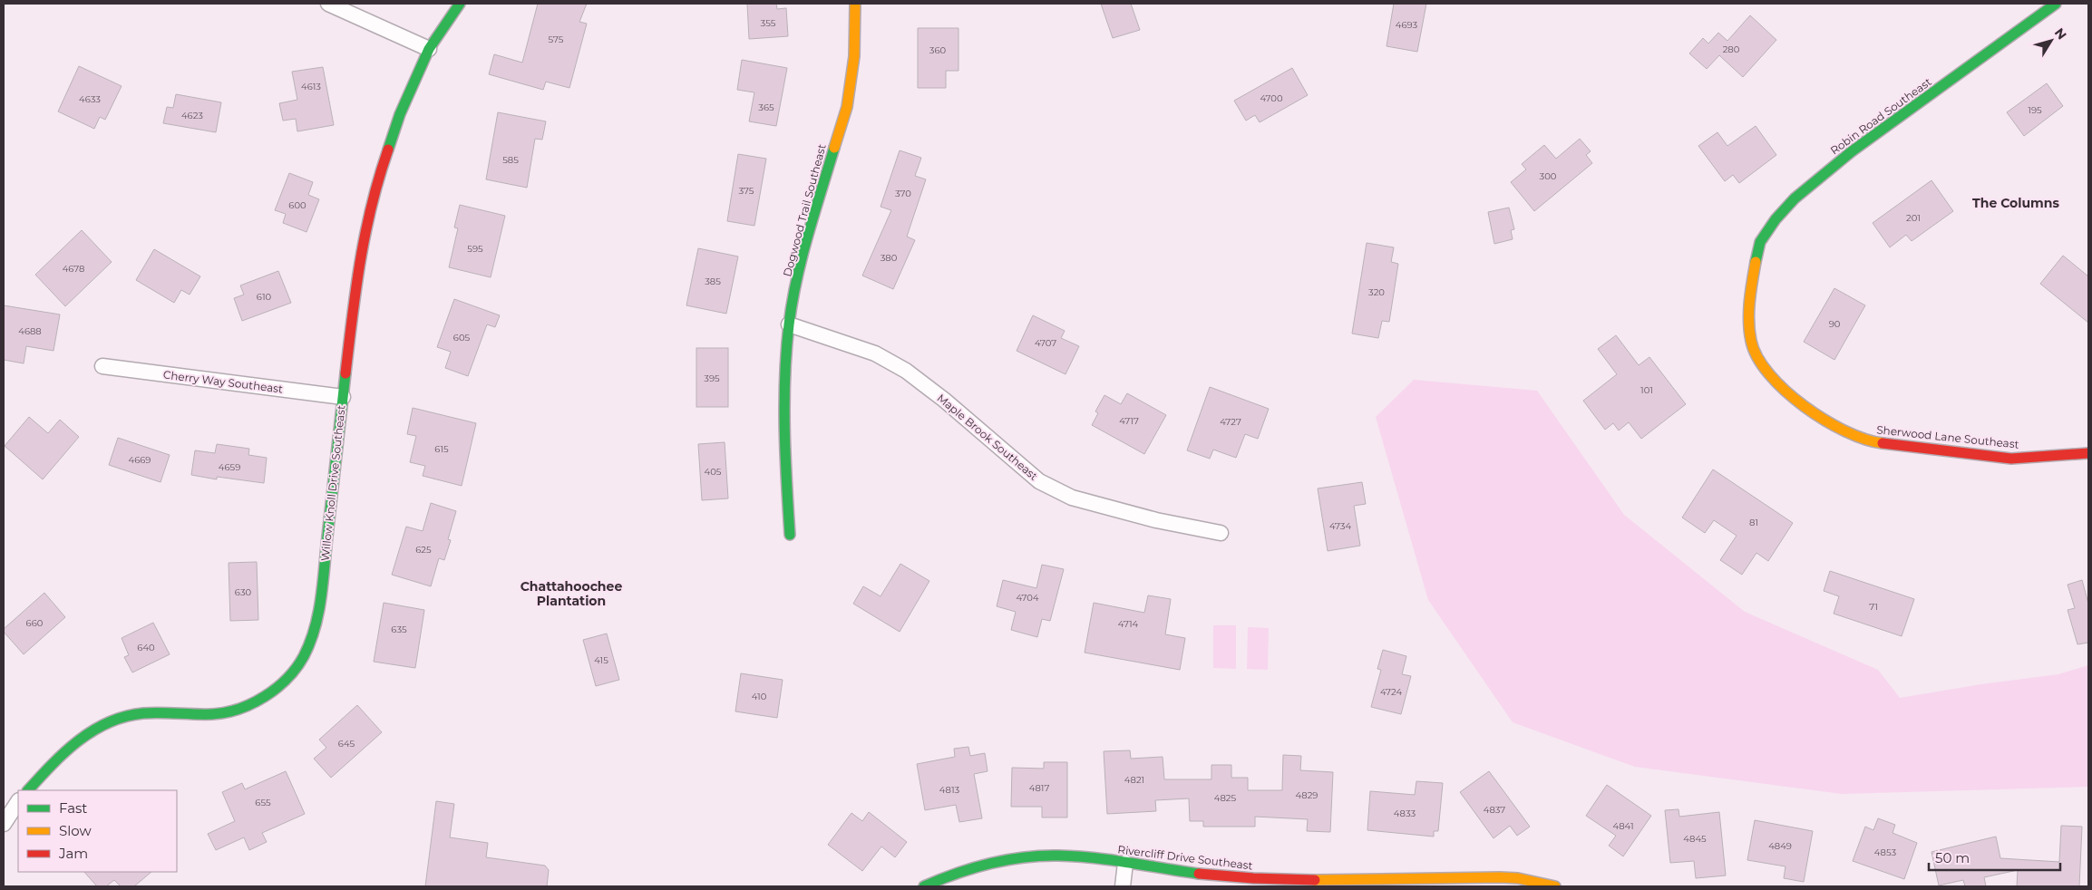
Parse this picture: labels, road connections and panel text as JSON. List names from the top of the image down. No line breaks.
{"streets":{"street":["Robin Road Southeast","Dogwood Trail Southeast","Cherry Way Southeast","Maple Brook Southeast","Sherwood Lane Southeast","Willow Knoll Drive Southeast","Rivercliff Drive Southeast"]},"crossings":[["Robin Road Southeast","Sherwood Lane Southeast"],["Dogwood Trail Southeast","Maple Brook Southeast"],["Cherry Way Southeast","Willow Knoll Drive Southeast"]],"districts":["The Columns","Chattahoochee Plantation"],"house_numbers":["355","4693","575","280","360","4613","4700","4633","365","195","4623","585","300","375","370","600","201","595","380","4678","385","320","610","90","4688","605","4707","395","101","4717","4727","615","4669","4659","405","81","4734","625","630","4704","71","660","4714","635","640","415","4724","410","645","4821","4817","4813","4829","4825","655","4837","4833","4841","4845","4849","4853"],"legend":["Fast","Slow","Jam"],"scale_bar":"50 m","north":"top right"}
